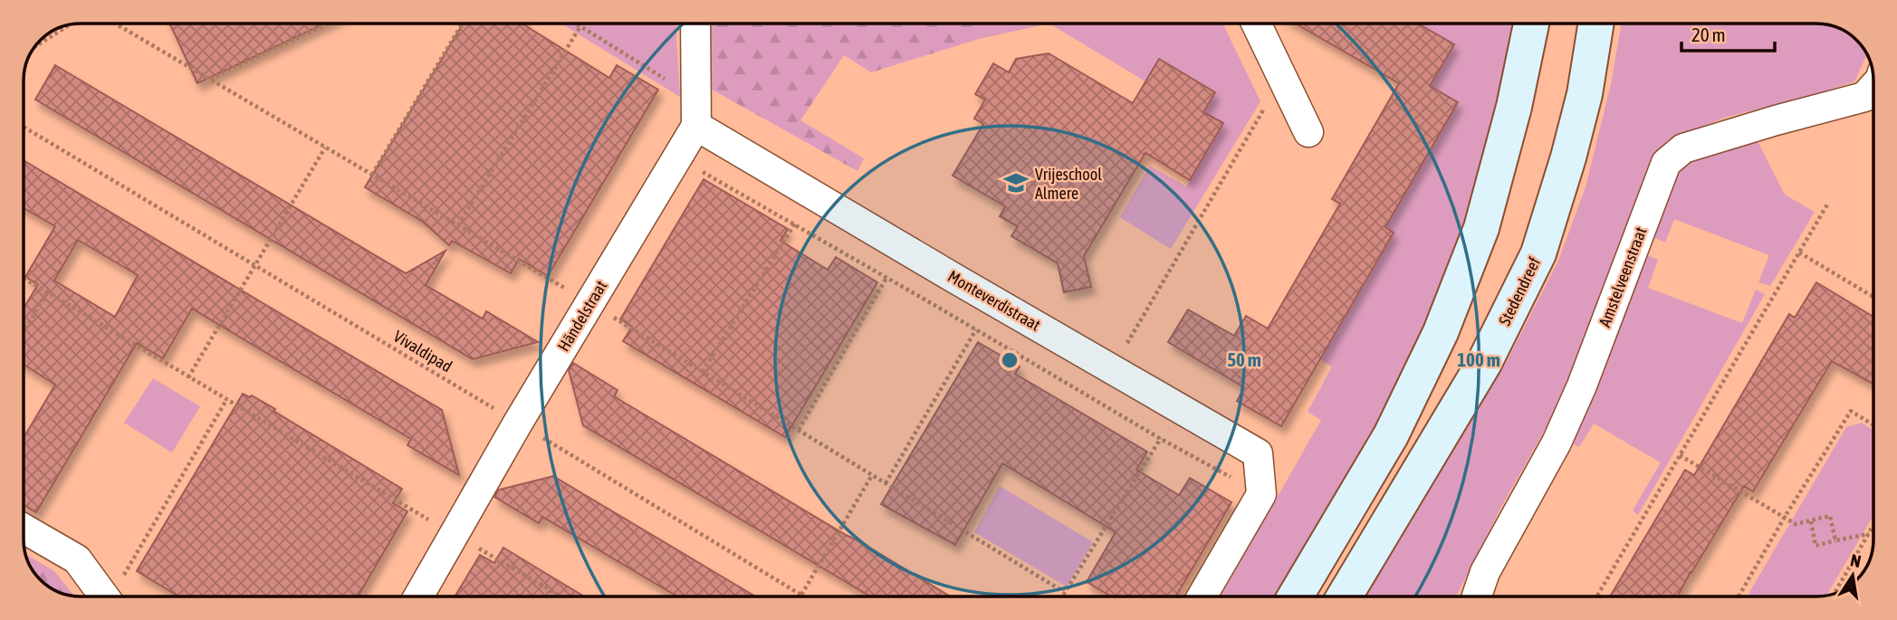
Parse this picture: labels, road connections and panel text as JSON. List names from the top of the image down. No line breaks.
{"streets":{"main road":["Stedendreef"],"street":["Amstelveenstraat","Monteverdistraat","Händelstraat"],"path":["Vivaldipad"]},"crossings":[["Monteverdistraat","Händelstraat"],["Händelstraat","Vivaldipad"]],"places":{"school or university":["Vrijeschool Almere"]},"scale_bar":"20 m","north":"top","rings":["50 m","100 m"]}
